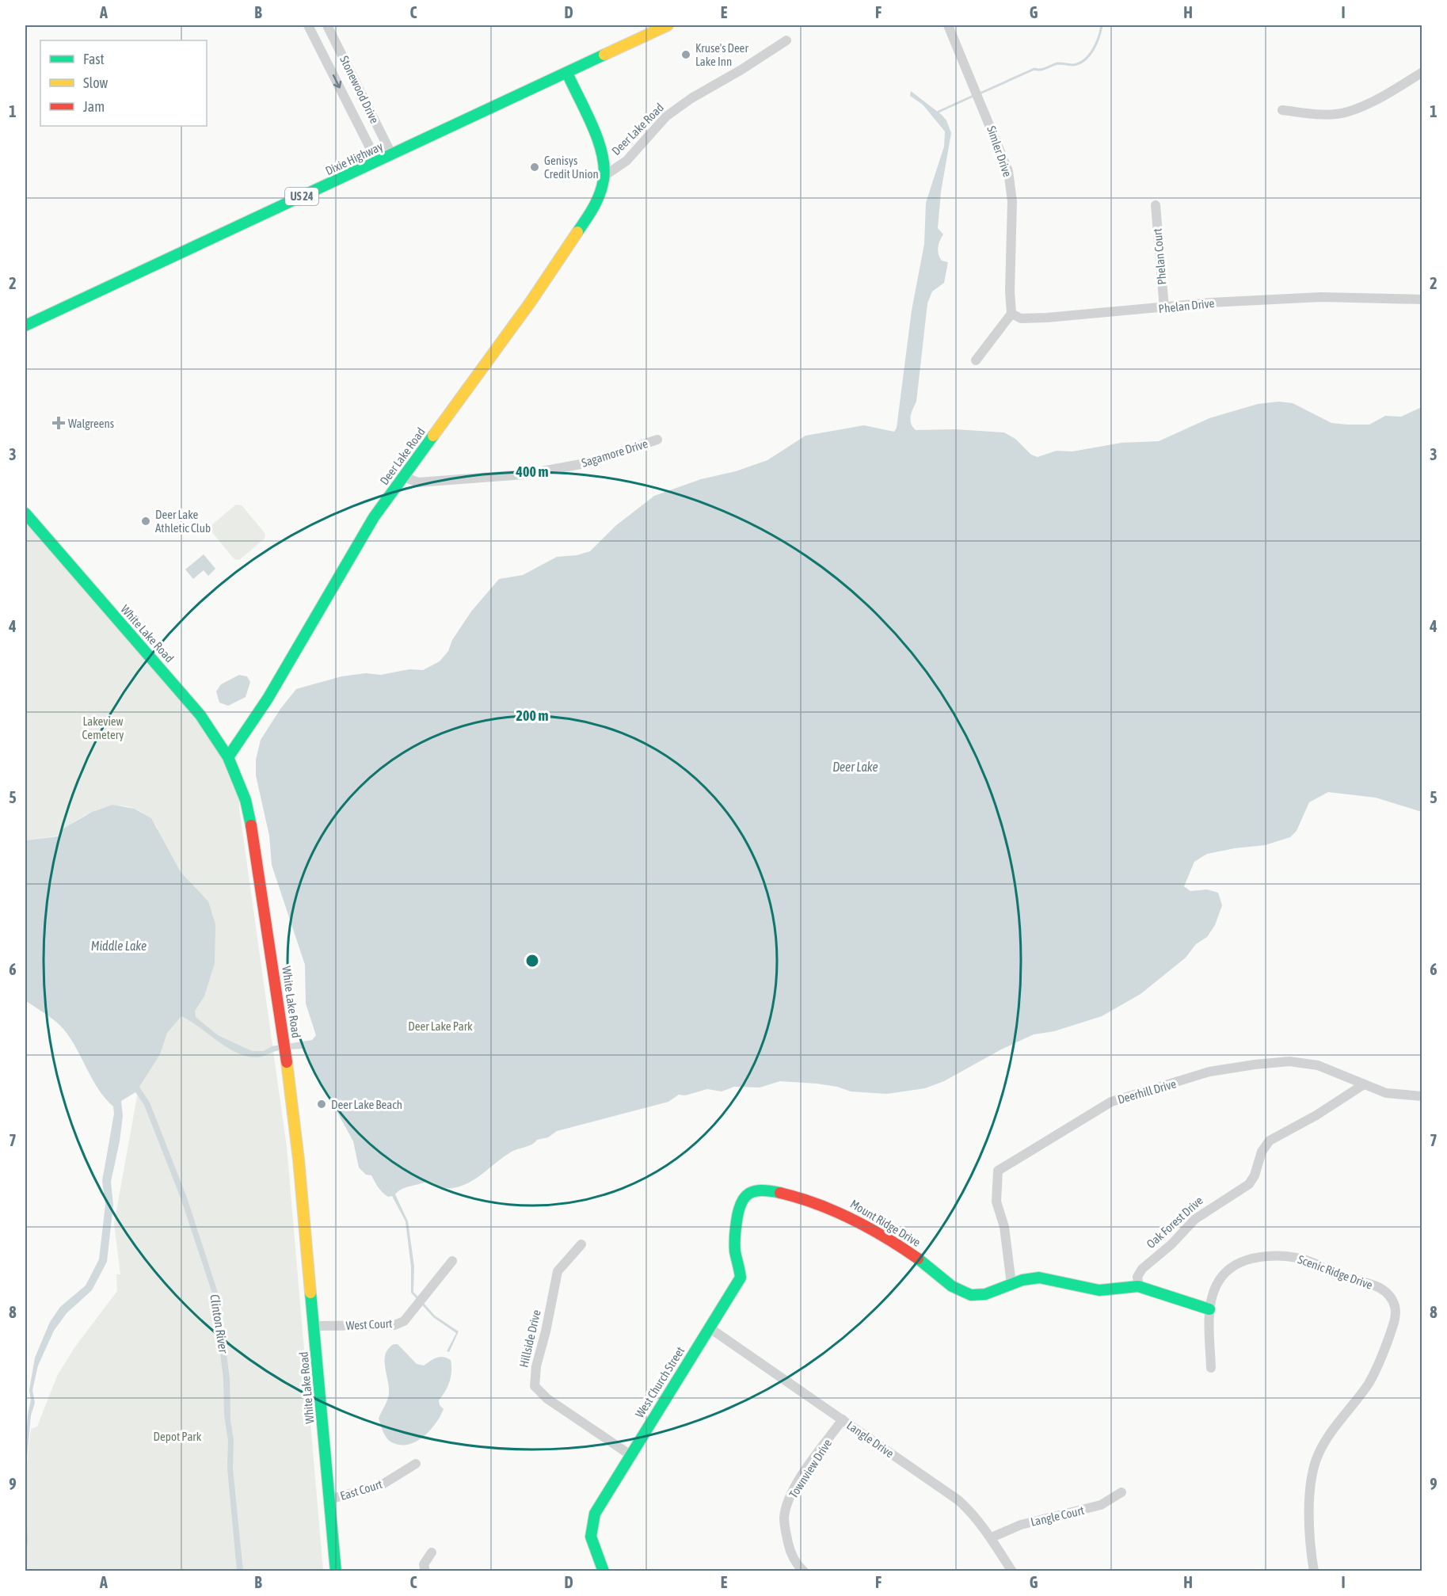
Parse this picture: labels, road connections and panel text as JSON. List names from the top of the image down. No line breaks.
{"streets":{"street":["Stonewood Drive","Deer Lake Road","Simler Drive","Dixie Highway","US 24","Phelan Court","Phelan Drive","Sagamore Drive","White Lake Road","Deerhill Drive","Oak Forest Drive","Mount Ridge Drive","Scenic Ridge Drive","West Court","Hillside Drive","West Church Street","Langle Drive","Townview Drive","East Court","Langle Court"]},"crossings":[["Stonewood Drive","Dixie Highway"],["Deer Lake Road","Dixie Highway"],["Deer Lake Road","Sagamore Drive"],["Deer Lake Road","White Lake Road"],["Simler Drive","Phelan Drive"],["Phelan Court","Phelan Drive"],["White Lake Road","West Court"],["White Lake Road","East Court"],["Deerhill Drive","Oak Forest Drive"],["Deerhill Drive","Mount Ridge Drive"],["Mount Ridge Drive","West Church Street"],["Hillside Drive","West Church Street"],["West Church Street","Langle Drive"],["Langle Drive","Townview Drive"],["Langle Drive","Langle Court"]],"water":["Deer Lake","Middle Lake","Clinton River"],"parks":["Lakeview Cemetery","Deer Lake Park","Depot Park"],"places":{"other":["Kruse's Deer Lake Inn","Genisys Credit Union","Deer Lake Athletic Club","Deer Lake Beach"],"health":["Walgreens"]},"legend":["Fast","Slow","Jam"],"grid":{"columns":["A","B","C","D","E","F","G","H","I"],"rows":["1","2","3","4","5","6","7","8","9"]},"rings":["400 m","200 m"]}
